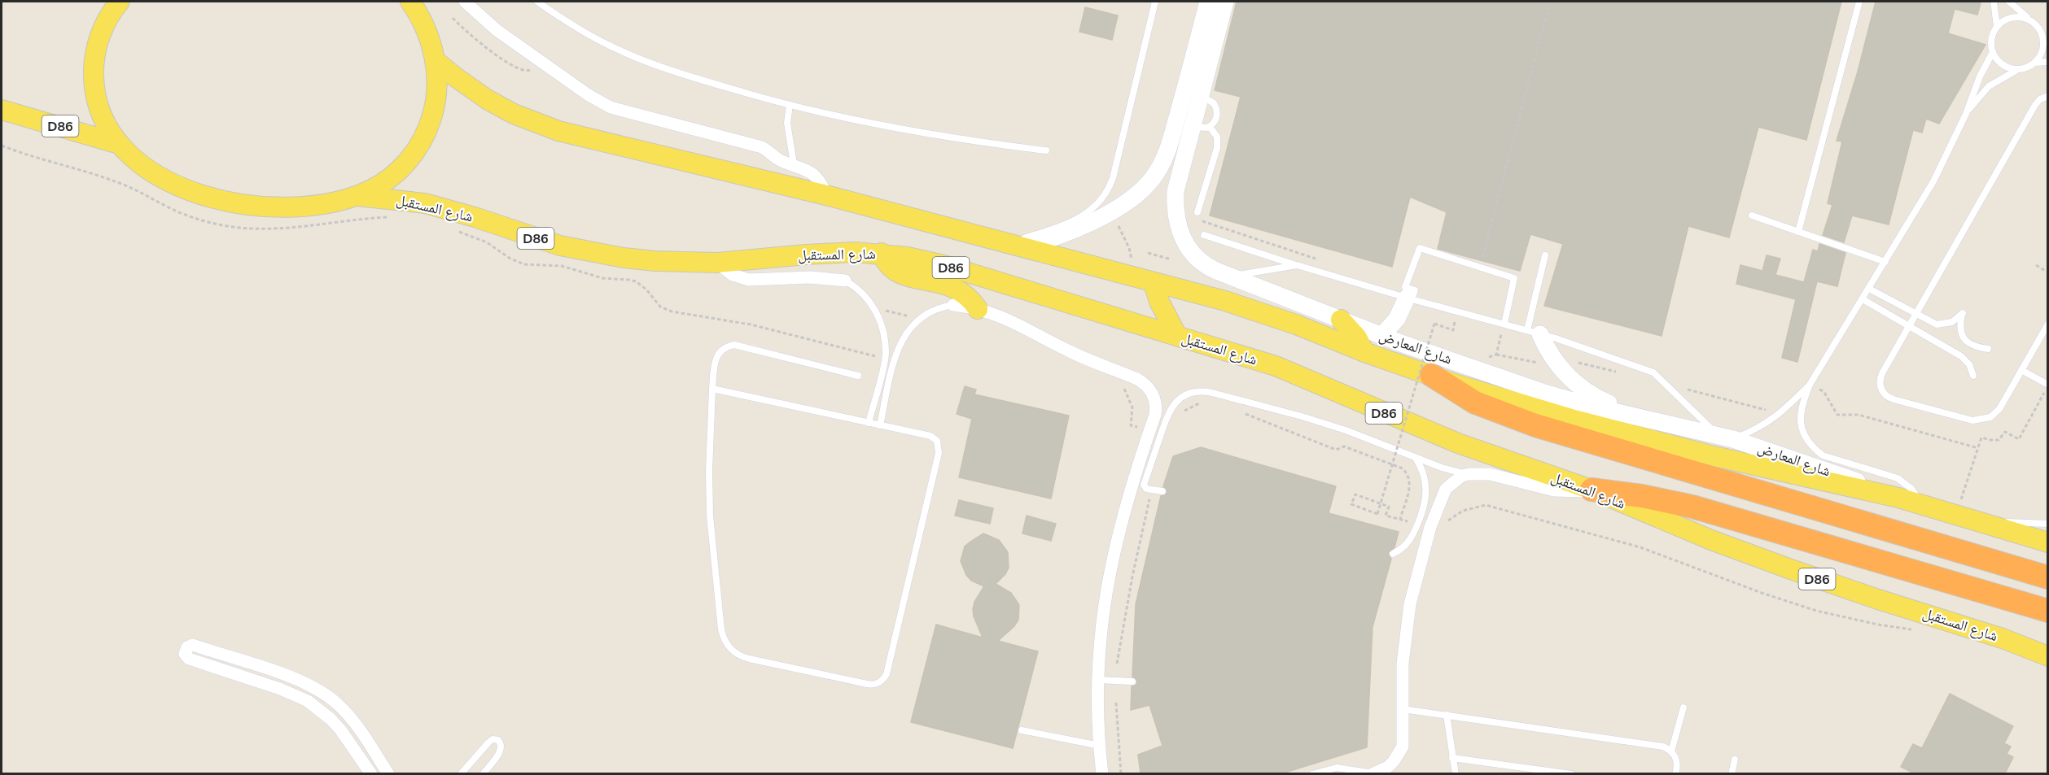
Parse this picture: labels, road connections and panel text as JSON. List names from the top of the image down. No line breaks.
{"streets":{"main road":["D86","شارع المستقبل"],"street":["شارع المعارض"]}}
